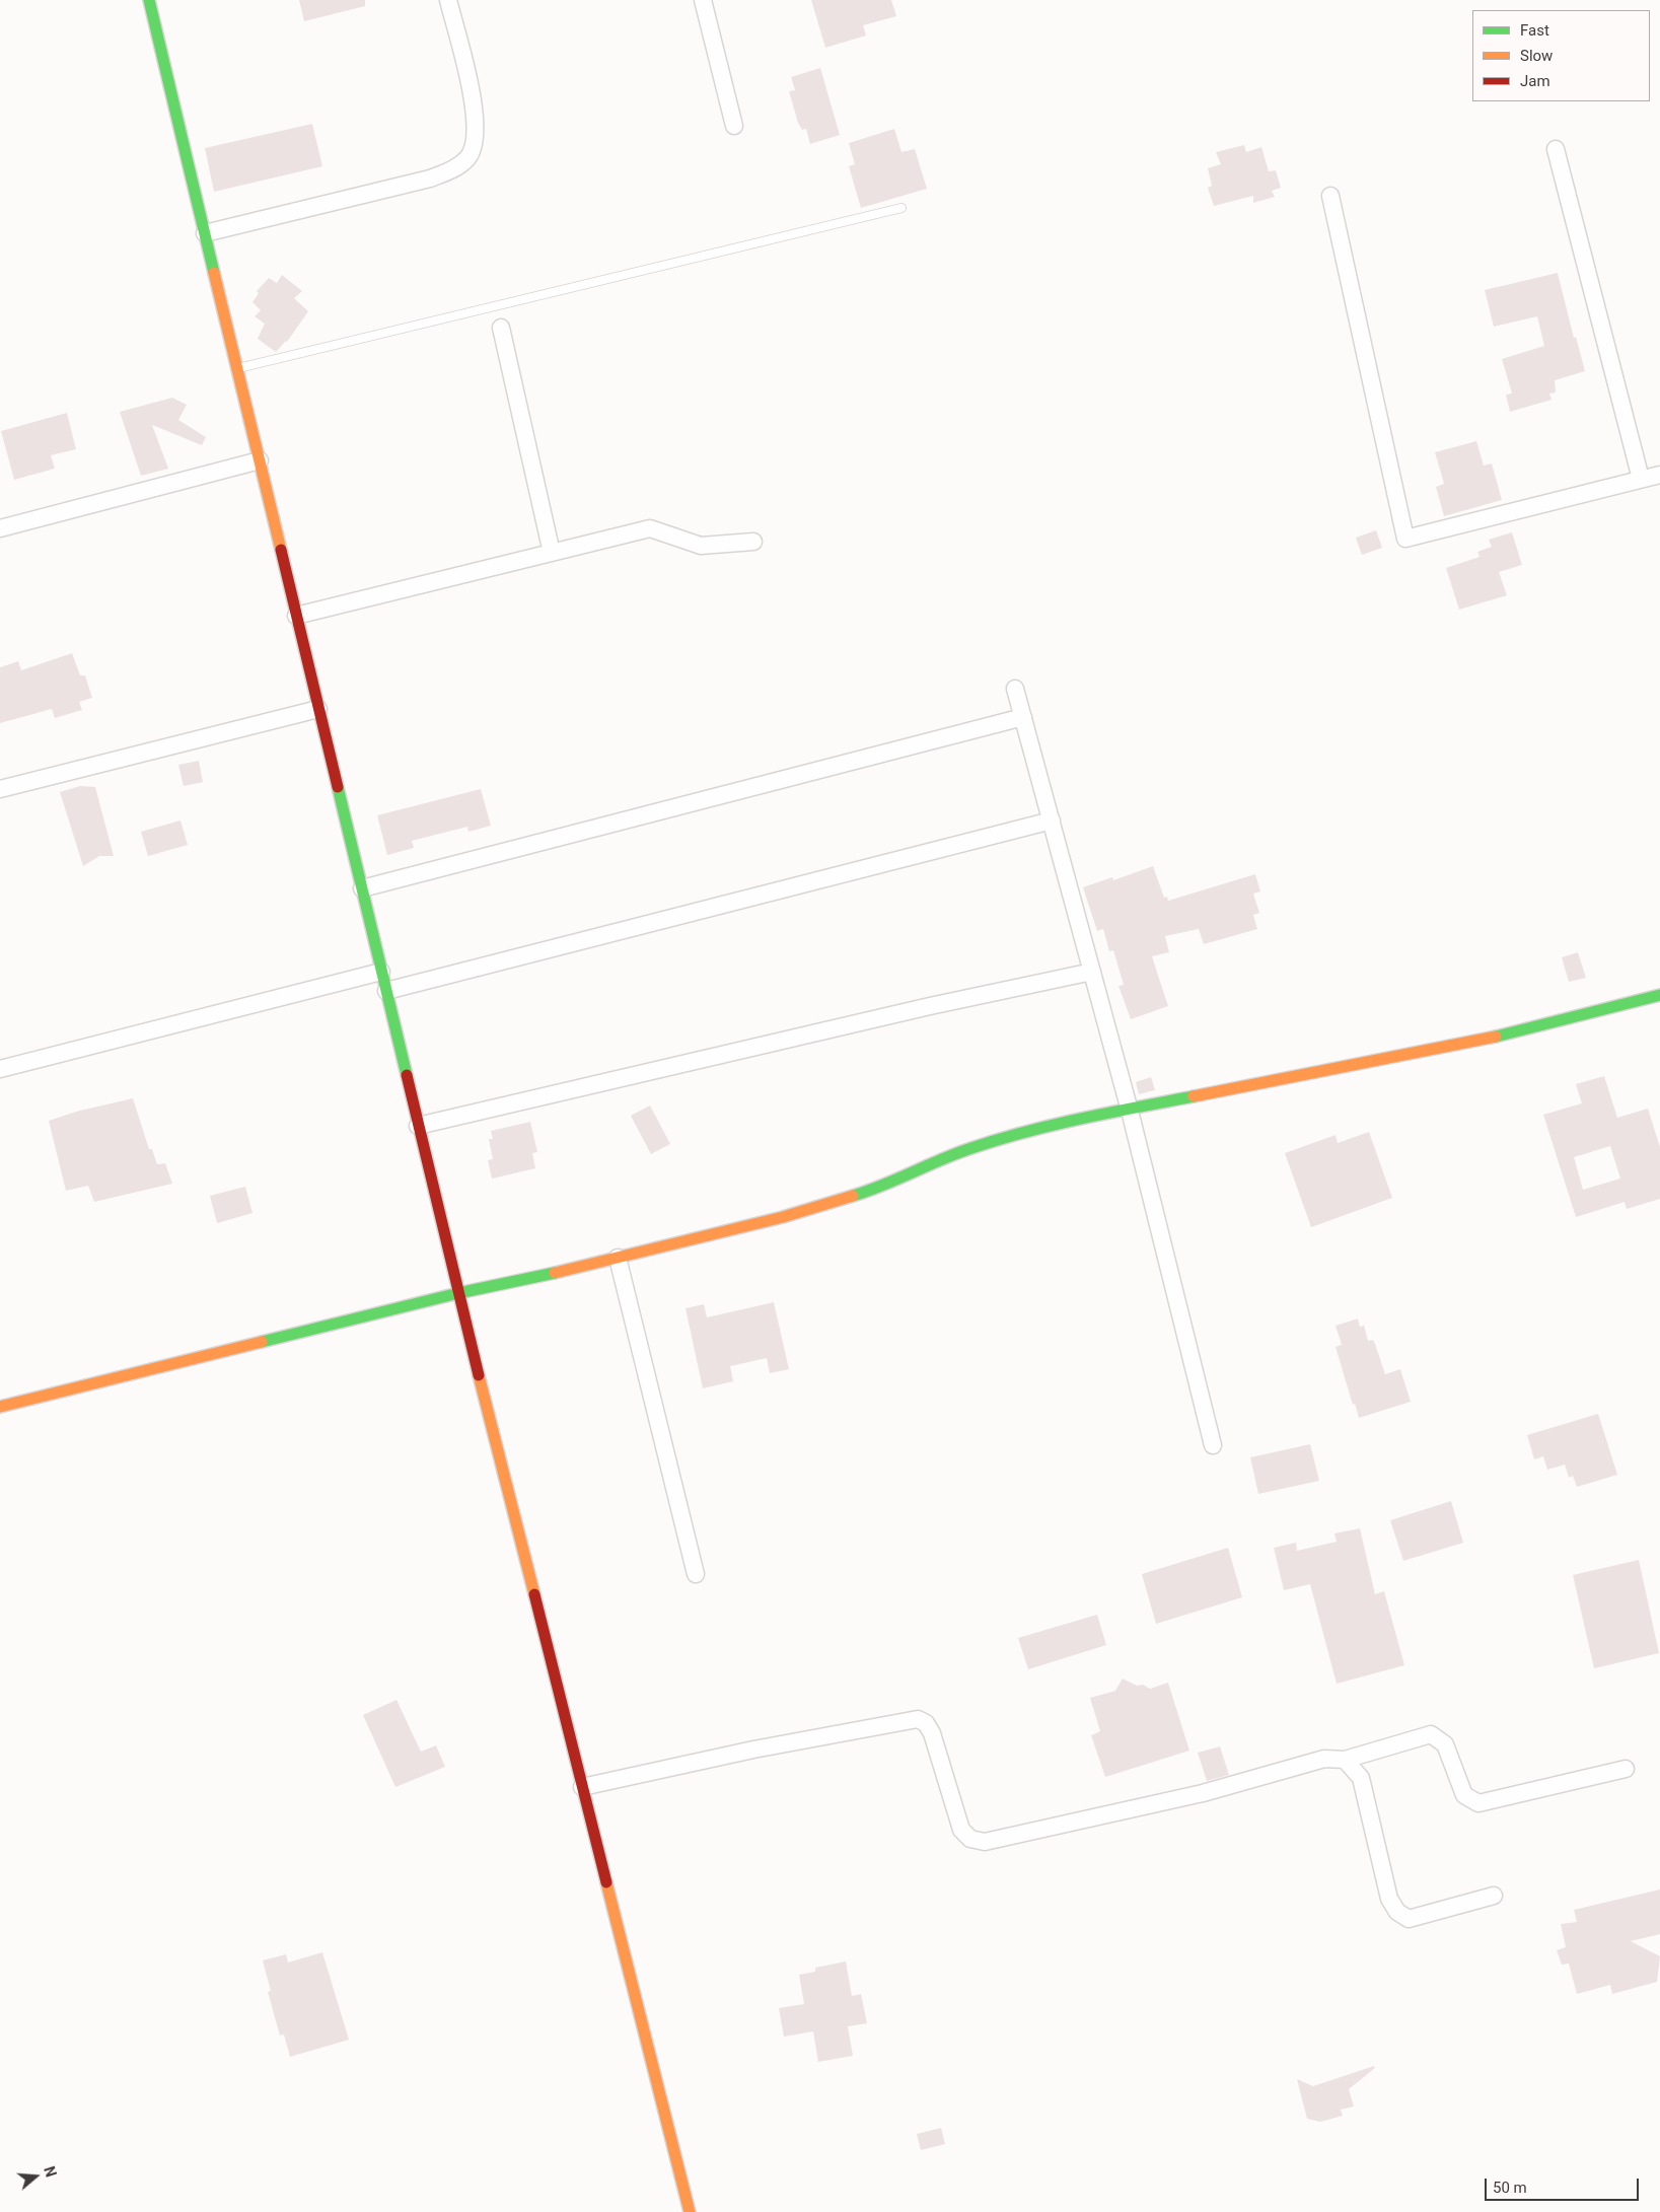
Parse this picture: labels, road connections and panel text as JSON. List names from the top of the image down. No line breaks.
{"legend":["Fast","Slow","Jam"],"scale_bar":"50 m","north":"right"}
